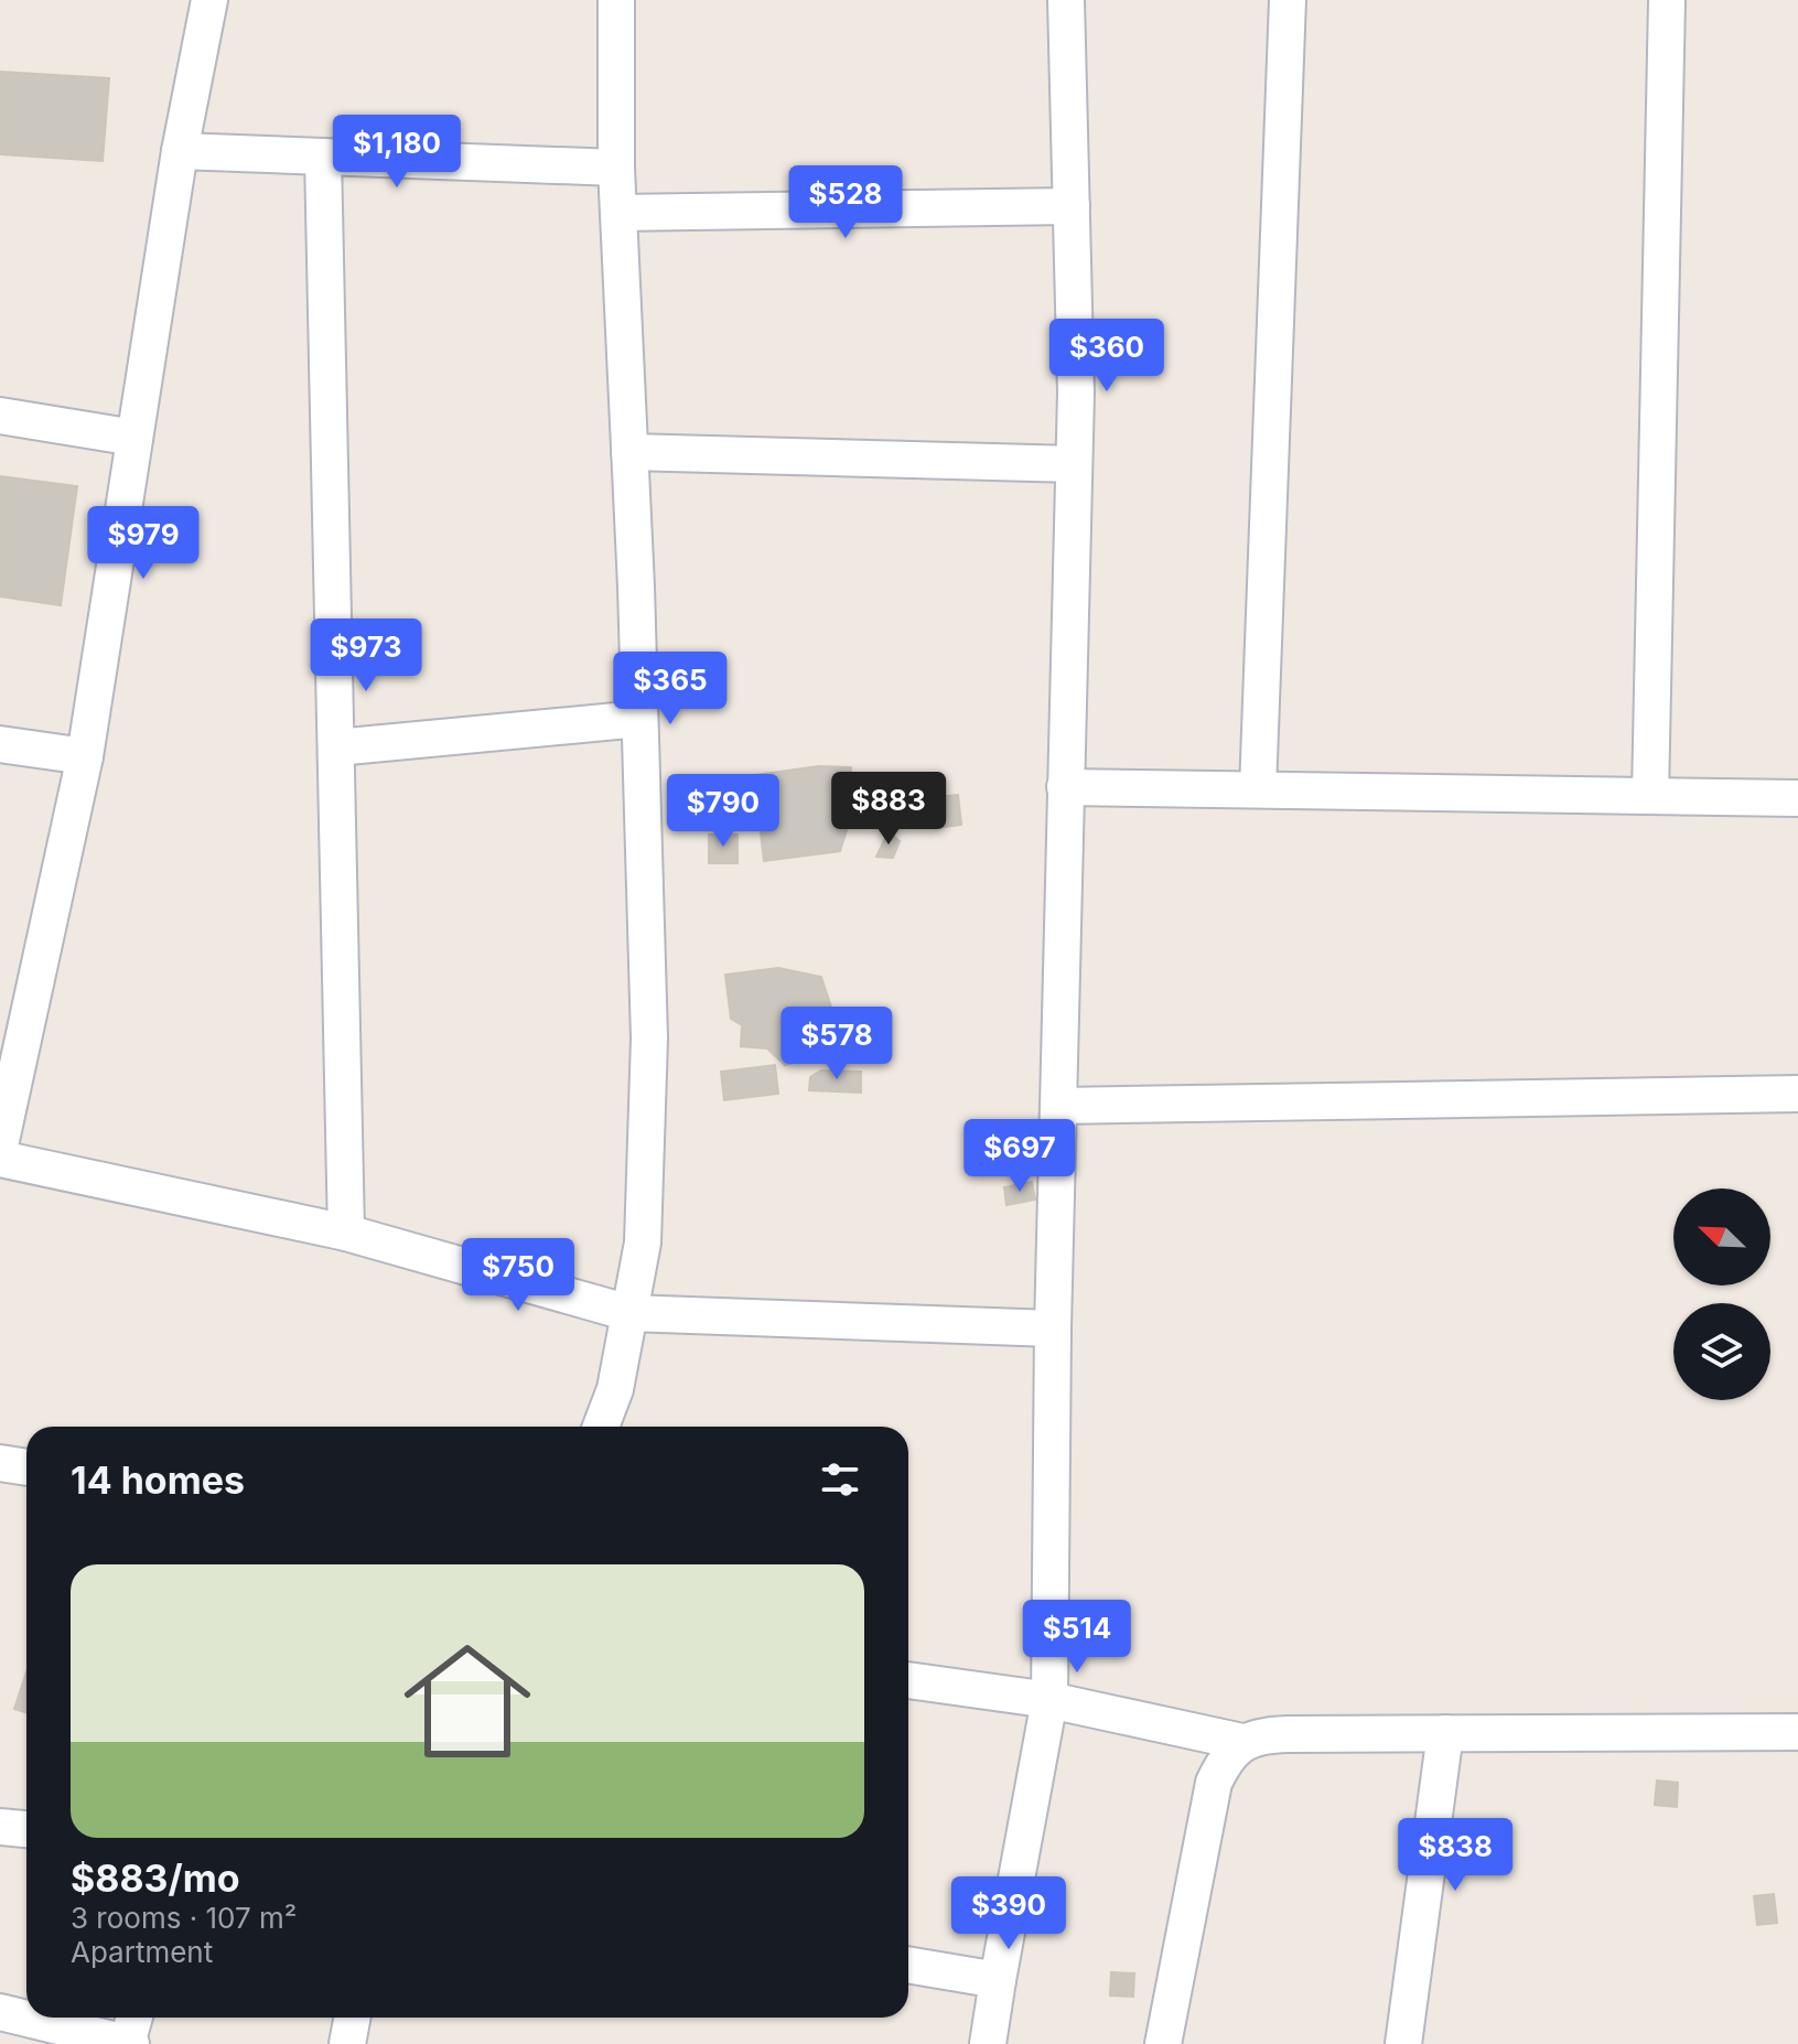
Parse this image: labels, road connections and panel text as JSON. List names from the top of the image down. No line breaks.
{"north":"top left","page":{"price":["$1,180","$528","$360","$979","$973","$365","$883","$790","$578","$697","$750","$514","$838","$390"],"heading":"14 homes","list":[{"name":"$883/mo","note":"3 rooms · 107 m² · Apartment"}]}}
